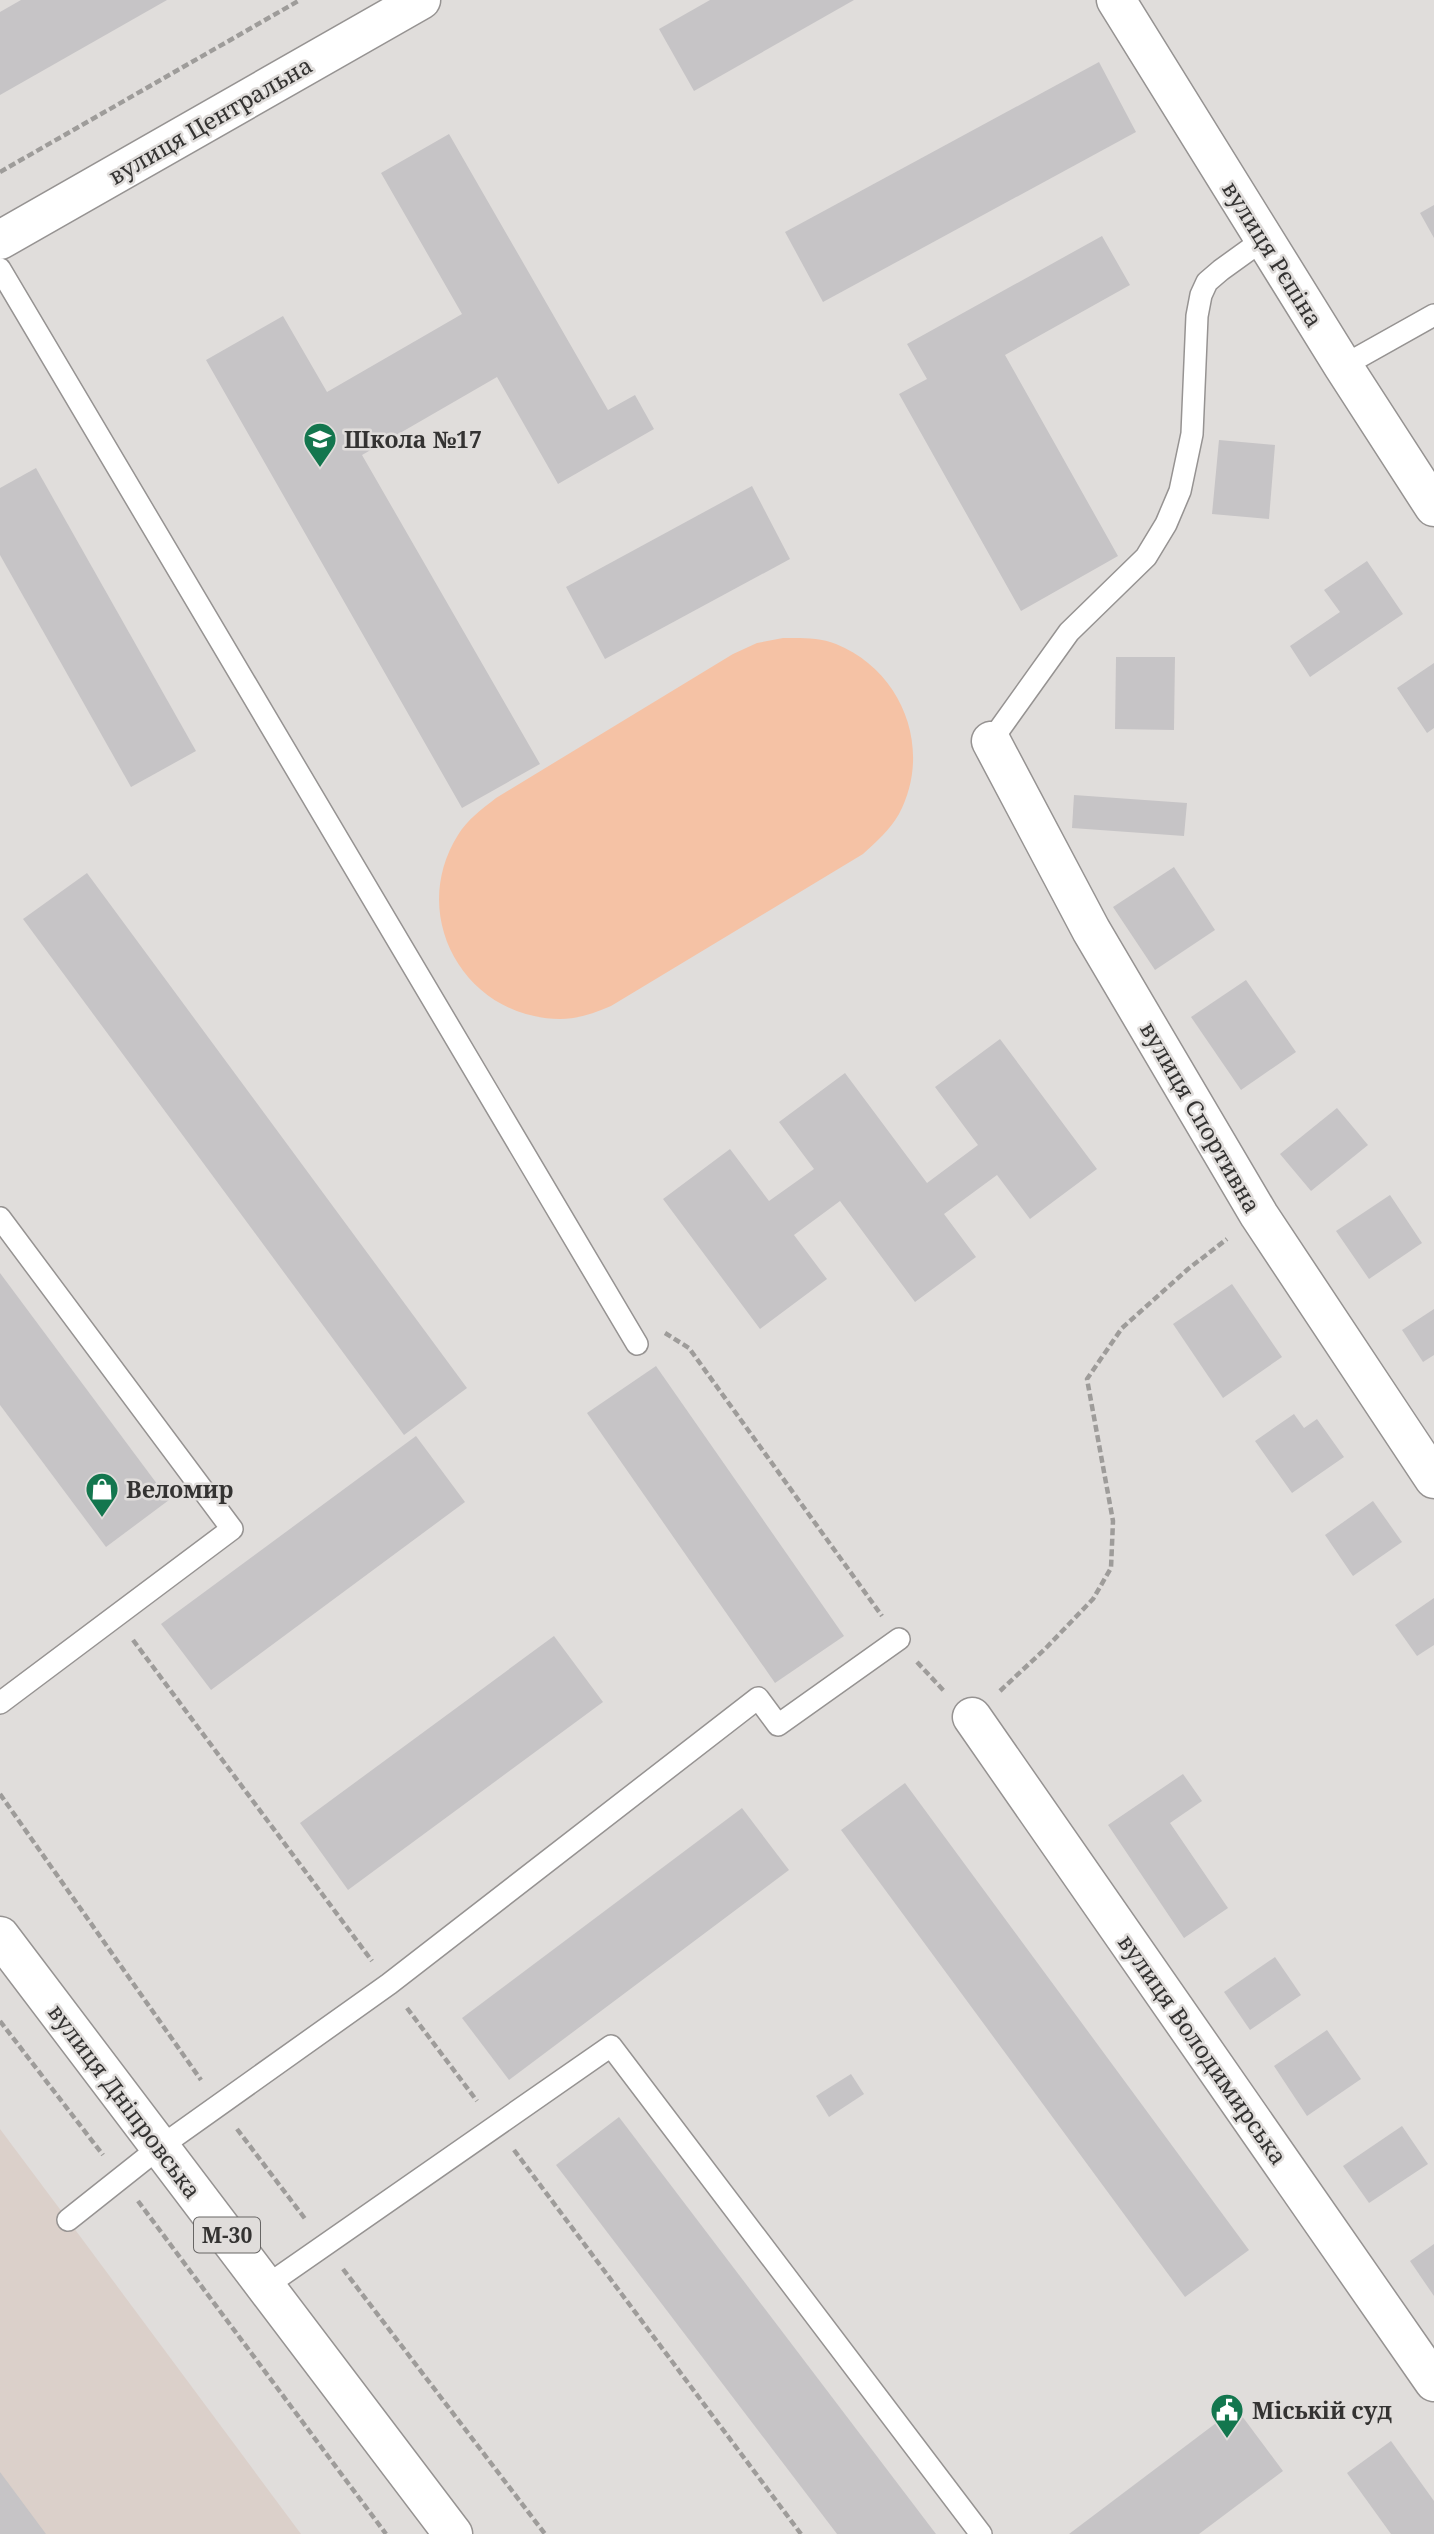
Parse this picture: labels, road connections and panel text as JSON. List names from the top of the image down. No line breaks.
{"streets":{"main road":["вулиця Центральна","вулиця Рєпіна","вулиця Спортивна","вулиця Володимирська","вулиця Дніпровська","М-30"]},"places":{"school or university":["Школа №17"],"shop":["Веломир"],"public building":["Міській суд"]}}
